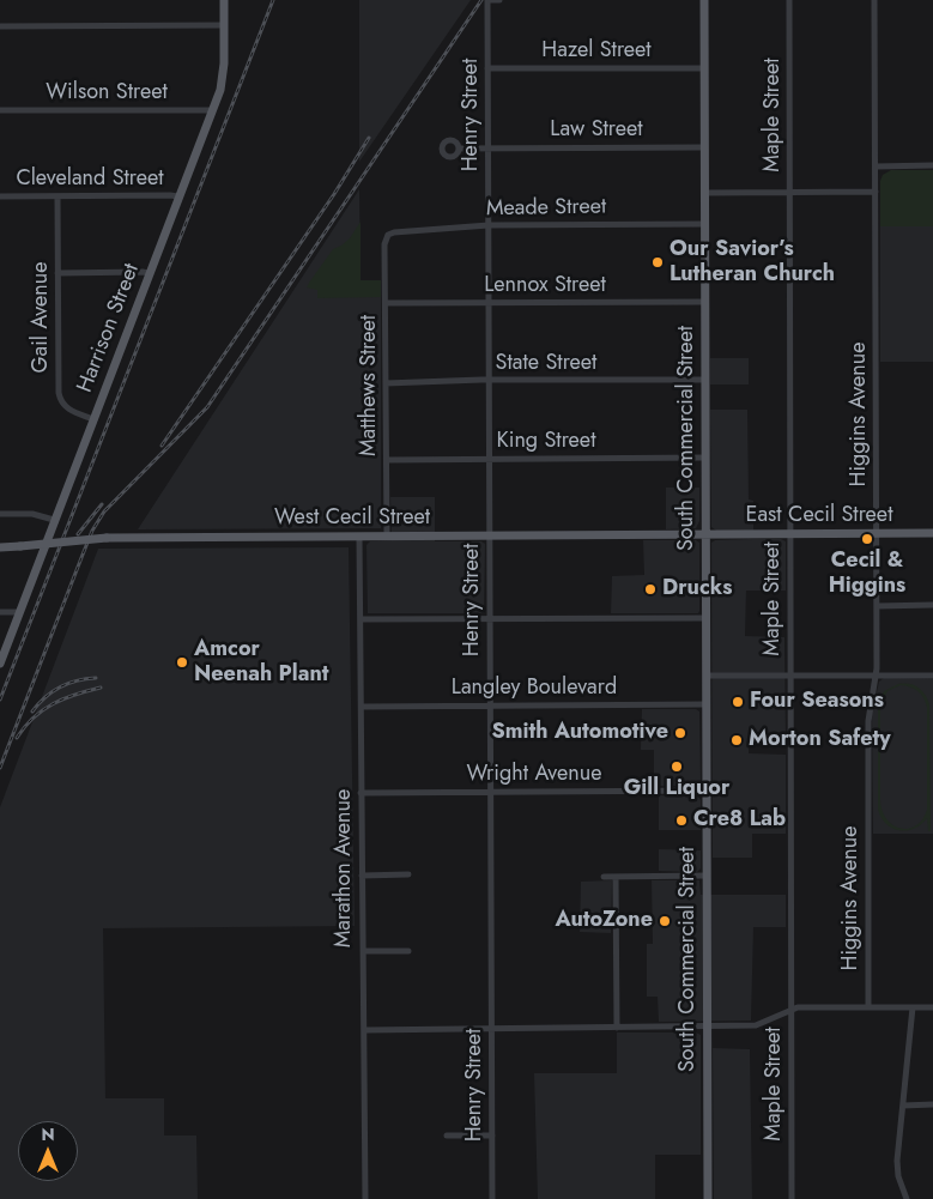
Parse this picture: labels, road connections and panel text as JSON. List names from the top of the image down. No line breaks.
{"streets":{"main road":["Harrison Street","South Commercial Street","East Cecil Street","West Cecil Street"],"street":["Hazel Street","Wilson Street","Henry Street","Maple Street","Law Street","Cleveland Street","Meade Street","Lennox Street","Gail Avenue","State Street","Matthews Street","Higgins Avenue","King Street","Langley Boulevard","Wright Avenue","Marathon Avenue"]},"crossings":[["Hazel Street","Henry Street"],["Hazel Street","South Commercial Street"],["Wilson Street","Harrison Street"],["Henry Street","Law Street"],["Henry Street","Meade Street"],["Henry Street","Lennox Street"],["Henry Street","State Street"],["Henry Street","King Street"],["Henry Street","West Cecil Street"],["Henry Street","Langley Boulevard"],["Henry Street","Wright Avenue"],["Maple Street","East Cecil Street"],["Law Street","South Commercial Street"],["Cleveland Street","Gail Avenue"],["Cleveland Street","Harrison Street"],["Meade Street","Matthews Street"],["Meade Street","South Commercial Street"],["Lennox Street","Matthews Street"],["Lennox Street","South Commercial Street"],["Gail Avenue","Harrison Street"],["State Street","Matthews Street"],["State Street","South Commercial Street"],["Matthews Street","King Street"],["Matthews Street","West Cecil Street"],["Higgins Avenue","East Cecil Street"],["South Commercial Street","King Street"],["South Commercial Street","East Cecil Street"],["South Commercial Street","West Cecil Street"],["South Commercial Street","Langley Boulevard"],["South Commercial Street","Wright Avenue"],["East Cecil Street","West Cecil Street"],["West Cecil Street","Marathon Avenue"],["Langley Boulevard","Marathon Avenue"],["Wright Avenue","Marathon Avenue"]],"places":["Our Savior’s Lutheran Church","Cecil & Higgins","Drucks","Amcor Neenah Plant","Four Seasons","Smith Automotive","Morton Safety","Gill Liquor","Cre8 Lab","AutoZone"],"north":"top"}
